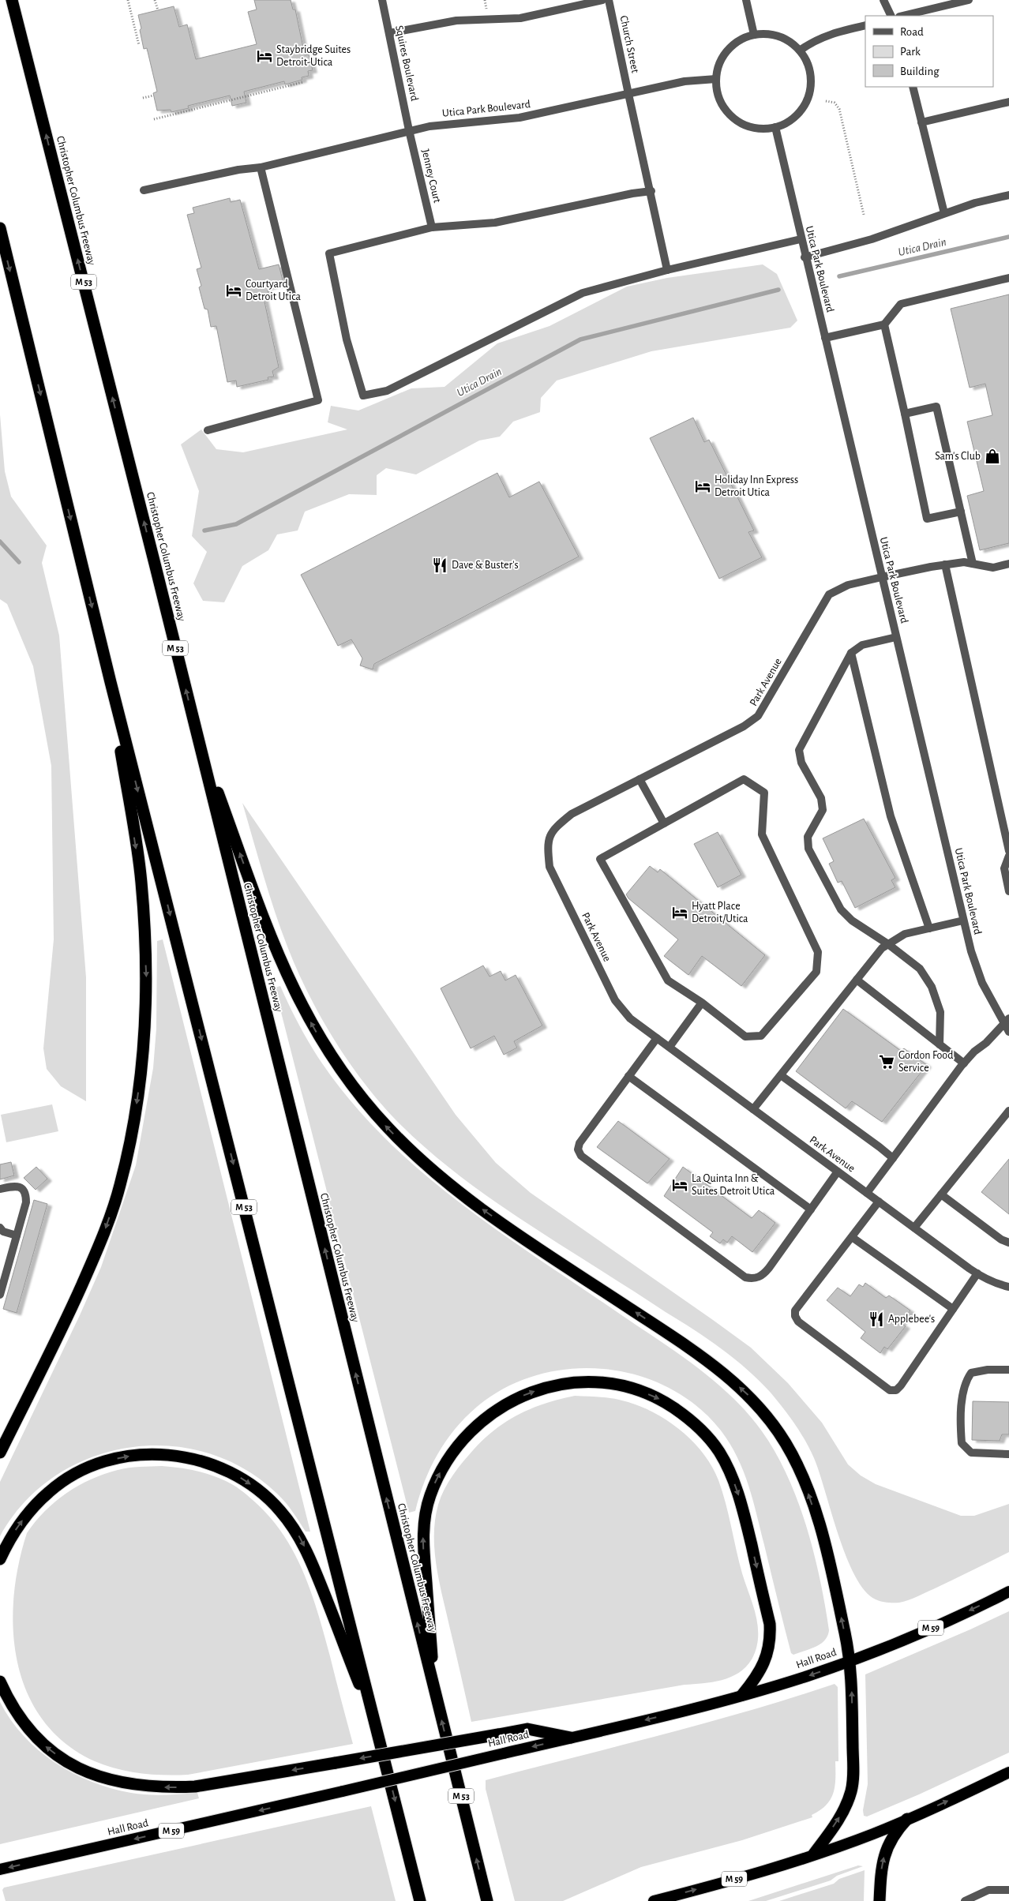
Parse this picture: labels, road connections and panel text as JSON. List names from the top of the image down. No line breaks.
{"streets":{"highway":["Christopher Columbus Freeway","M 53","M 59","Hall Road"],"street":["Church Street","Squires Boulevard","Utica Park Boulevard","Jenney Court","Park Avenue"]},"crossings":[["Church Street","Utica Park Boulevard"],["Squires Boulevard","Utica Park Boulevard"],["Squires Boulevard","Jenney Court"],["Utica Park Boulevard","Jenney Court"],["Utica Park Boulevard","Park Avenue"]],"one_way":["Hall Road"],"water":["Utica Drain"],"places":{"hotel":["Staybridge Suites Detroit-Utica","Courtyard Detroit Utica","Holiday Inn Express Detroit Utica","Hyatt Place Detroit/Utica","La Quinta Inn & Suites Detroit Utica"],"shop":["Sam's Club"],"restaurant":["Dave & Buster's","Applebee's"],"supermarket":["Gordon Food Service"]},"legend":["Road","Park","Building"]}
